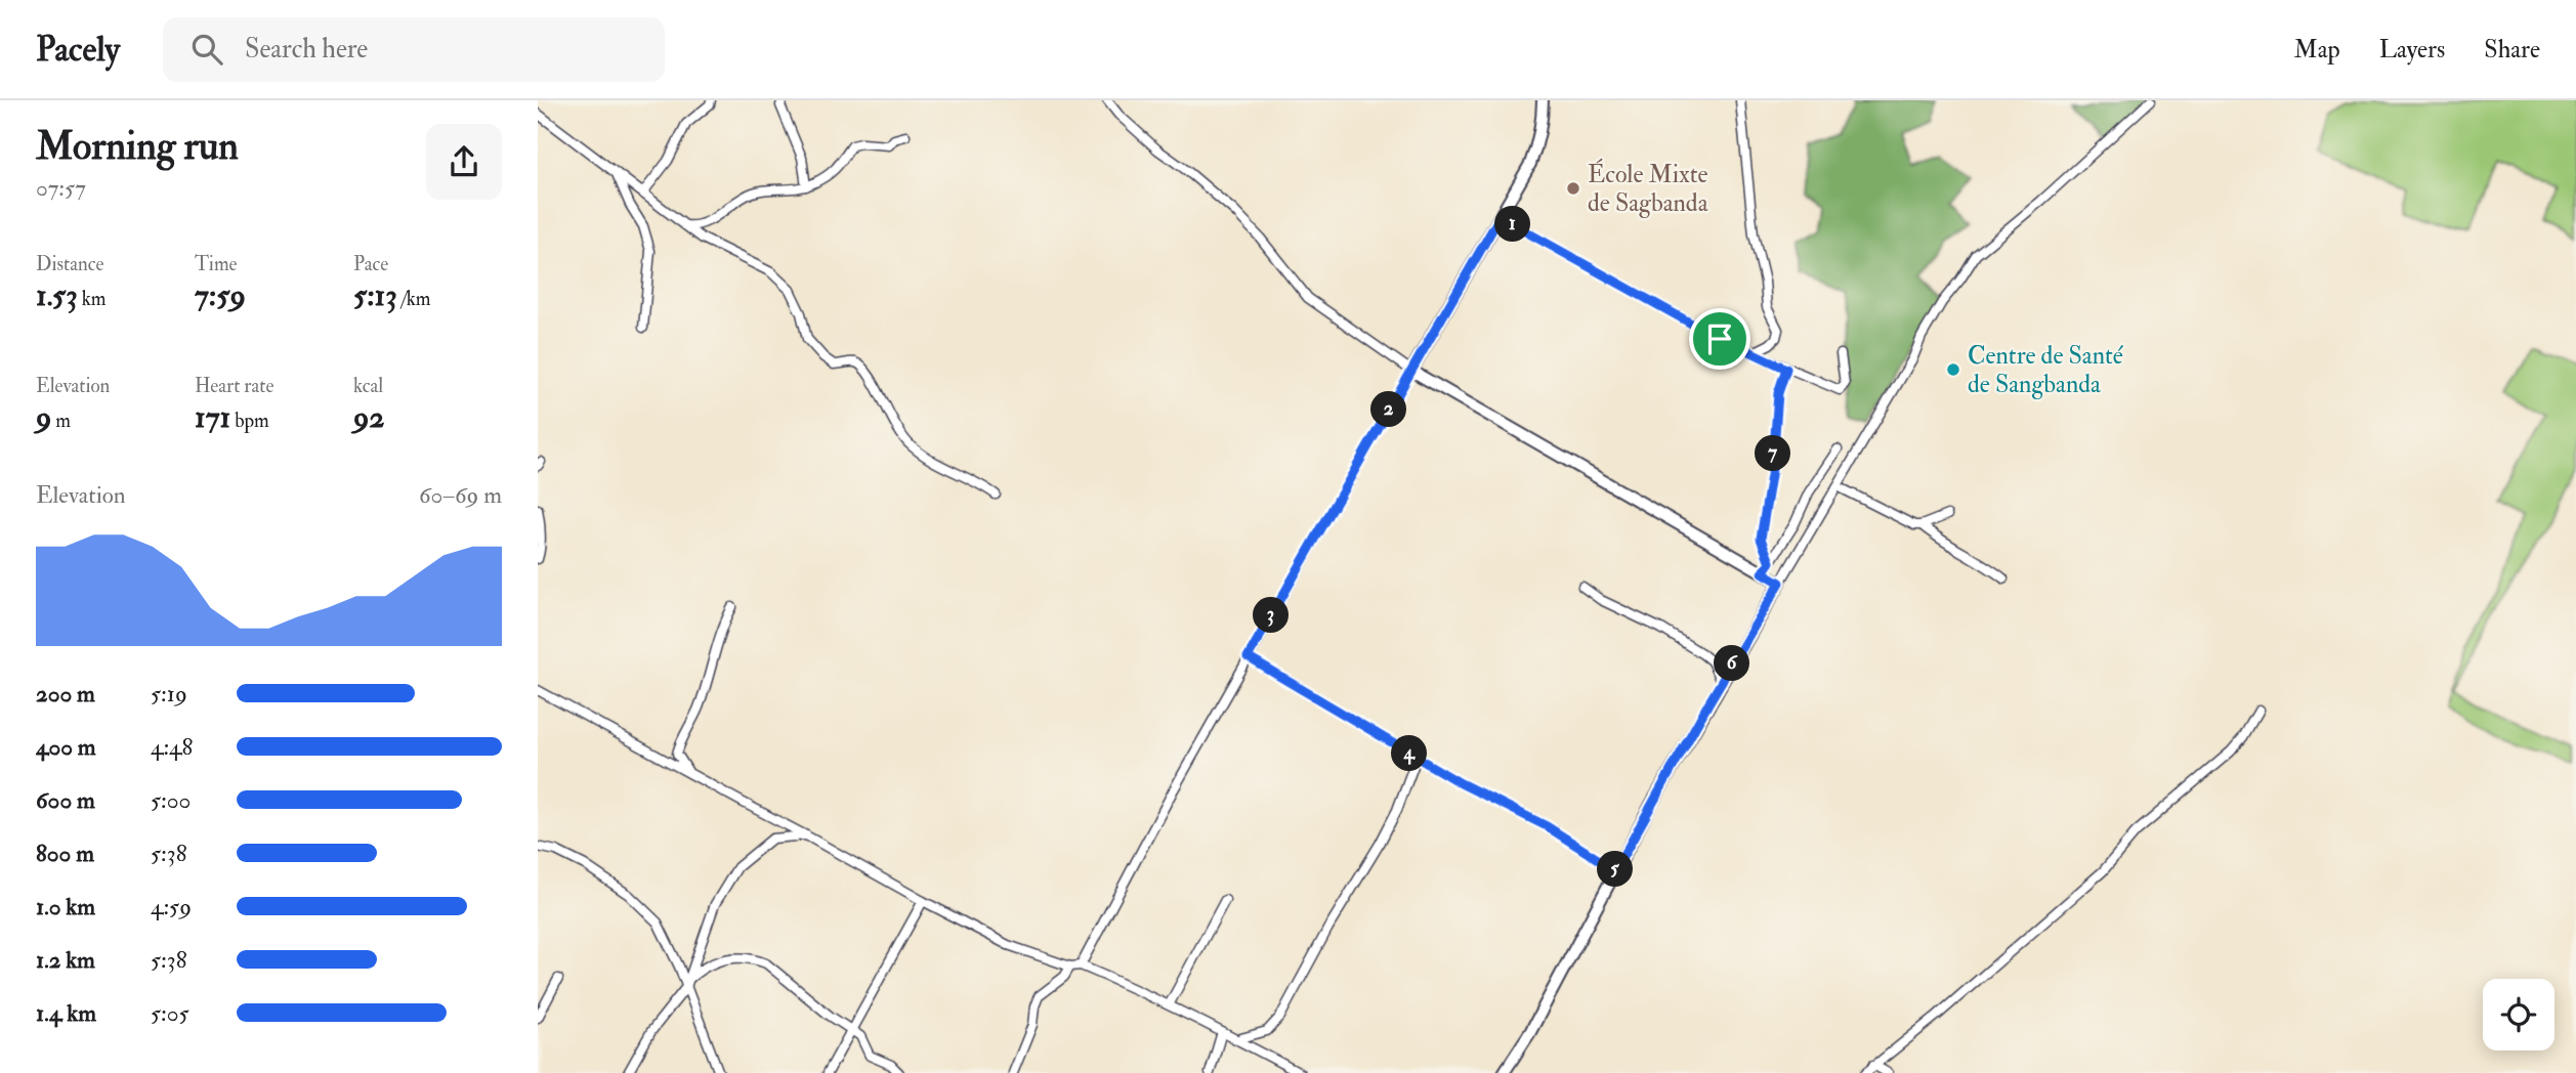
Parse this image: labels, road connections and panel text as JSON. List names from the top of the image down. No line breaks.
{"places":["École Mixte de Sagbanda","Centre de Santé de Sangbanda"],"page":{"header":"Pacely","search":"Search here","nav":["Map","Layers","Share"],"heading":["Morning run","07:57"],"pins":["1","2","7","3","6","4","5"],"stats":[["Distance","1.53 km"],["Time","7:59"],["Pace","5:13 /km"],["Elevation","9 m"],["Heart rate","171 bpm"],["kcal","92"]],"chart":["Elevation","60–69 m"],"list":[{"name":"200 m","note":"5:19"},{"name":"400 m","note":"4:48"},{"name":"600 m","note":"5:00"},{"name":"800 m","note":"5:38"},{"name":"1.0 km","note":"4:59"},{"name":"1.2 km","note":"5:38"},{"name":"1.4 km","note":"5:05"}]}}
